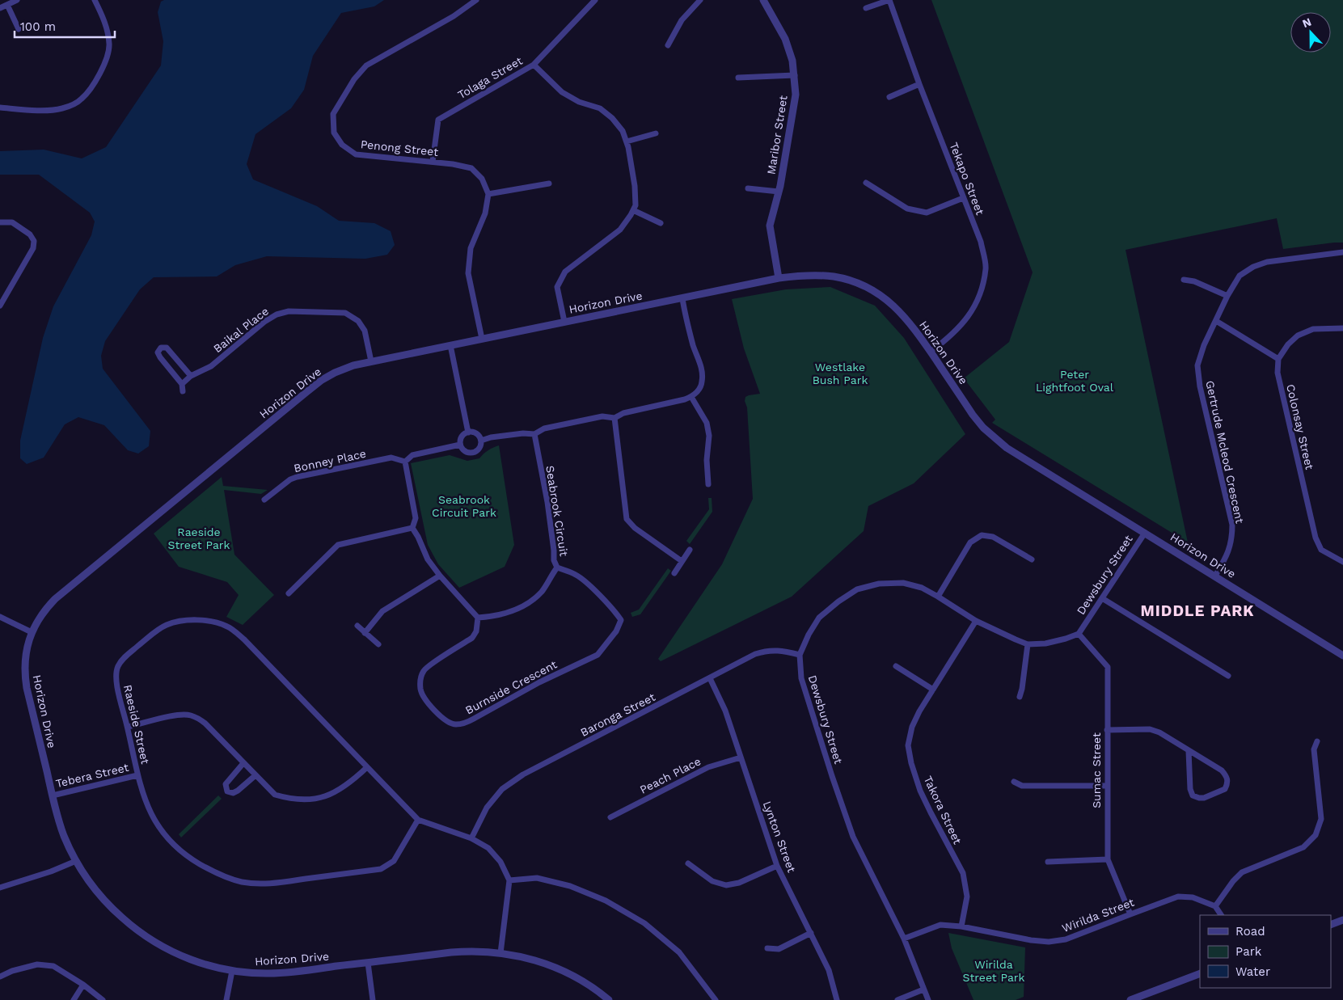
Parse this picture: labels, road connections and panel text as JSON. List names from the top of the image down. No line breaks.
{"streets":{"street":["Tolaga Street","Maribor Street","Penong Street","Tekapo Street","Horizon Drive","Baikal Place","Colonsay Street","Gertrude Mcleod Crescent","Bonney Place","Seabrook Circuit","Dewsbury Street","Burnside Crescent","Baronga Street","Raeside Street","Sumac Street","Tebera Street","Peach Place","Takora Street","Lynton Street","Wirilda Street"]},"crossings":[["Tolaga Street","Penong Street"],["Maribor Street","Horizon Drive"],["Tekapo Street","Horizon Drive"],["Horizon Drive","Baikal Place"],["Horizon Drive","Gertrude Mcleod Crescent"],["Horizon Drive","Dewsbury Street"],["Horizon Drive","Raeside Street"],["Horizon Drive","Tebera Street"],["Seabrook Circuit","Burnside Crescent"],["Dewsbury Street","Baronga Street"],["Dewsbury Street","Sumac Street"],["Dewsbury Street","Takora Street"],["Dewsbury Street","Wirilda Street"],["Baronga Street","Raeside Street"],["Baronga Street","Lynton Street"],["Raeside Street","Tebera Street"],["Sumac Street","Wirilda Street"],["Peach Place","Lynton Street"],["Takora Street","Wirilda Street"]],"districts":["MIDDLE PARK"],"parks":["Westlake Bush Park","Peter Lightfoot Oval","Seabrook Circuit Park","Raeside Street Park","Wirilda Street Park"],"legend":["Road","Park","Water"],"scale_bar":"100 m","north":"top"}
